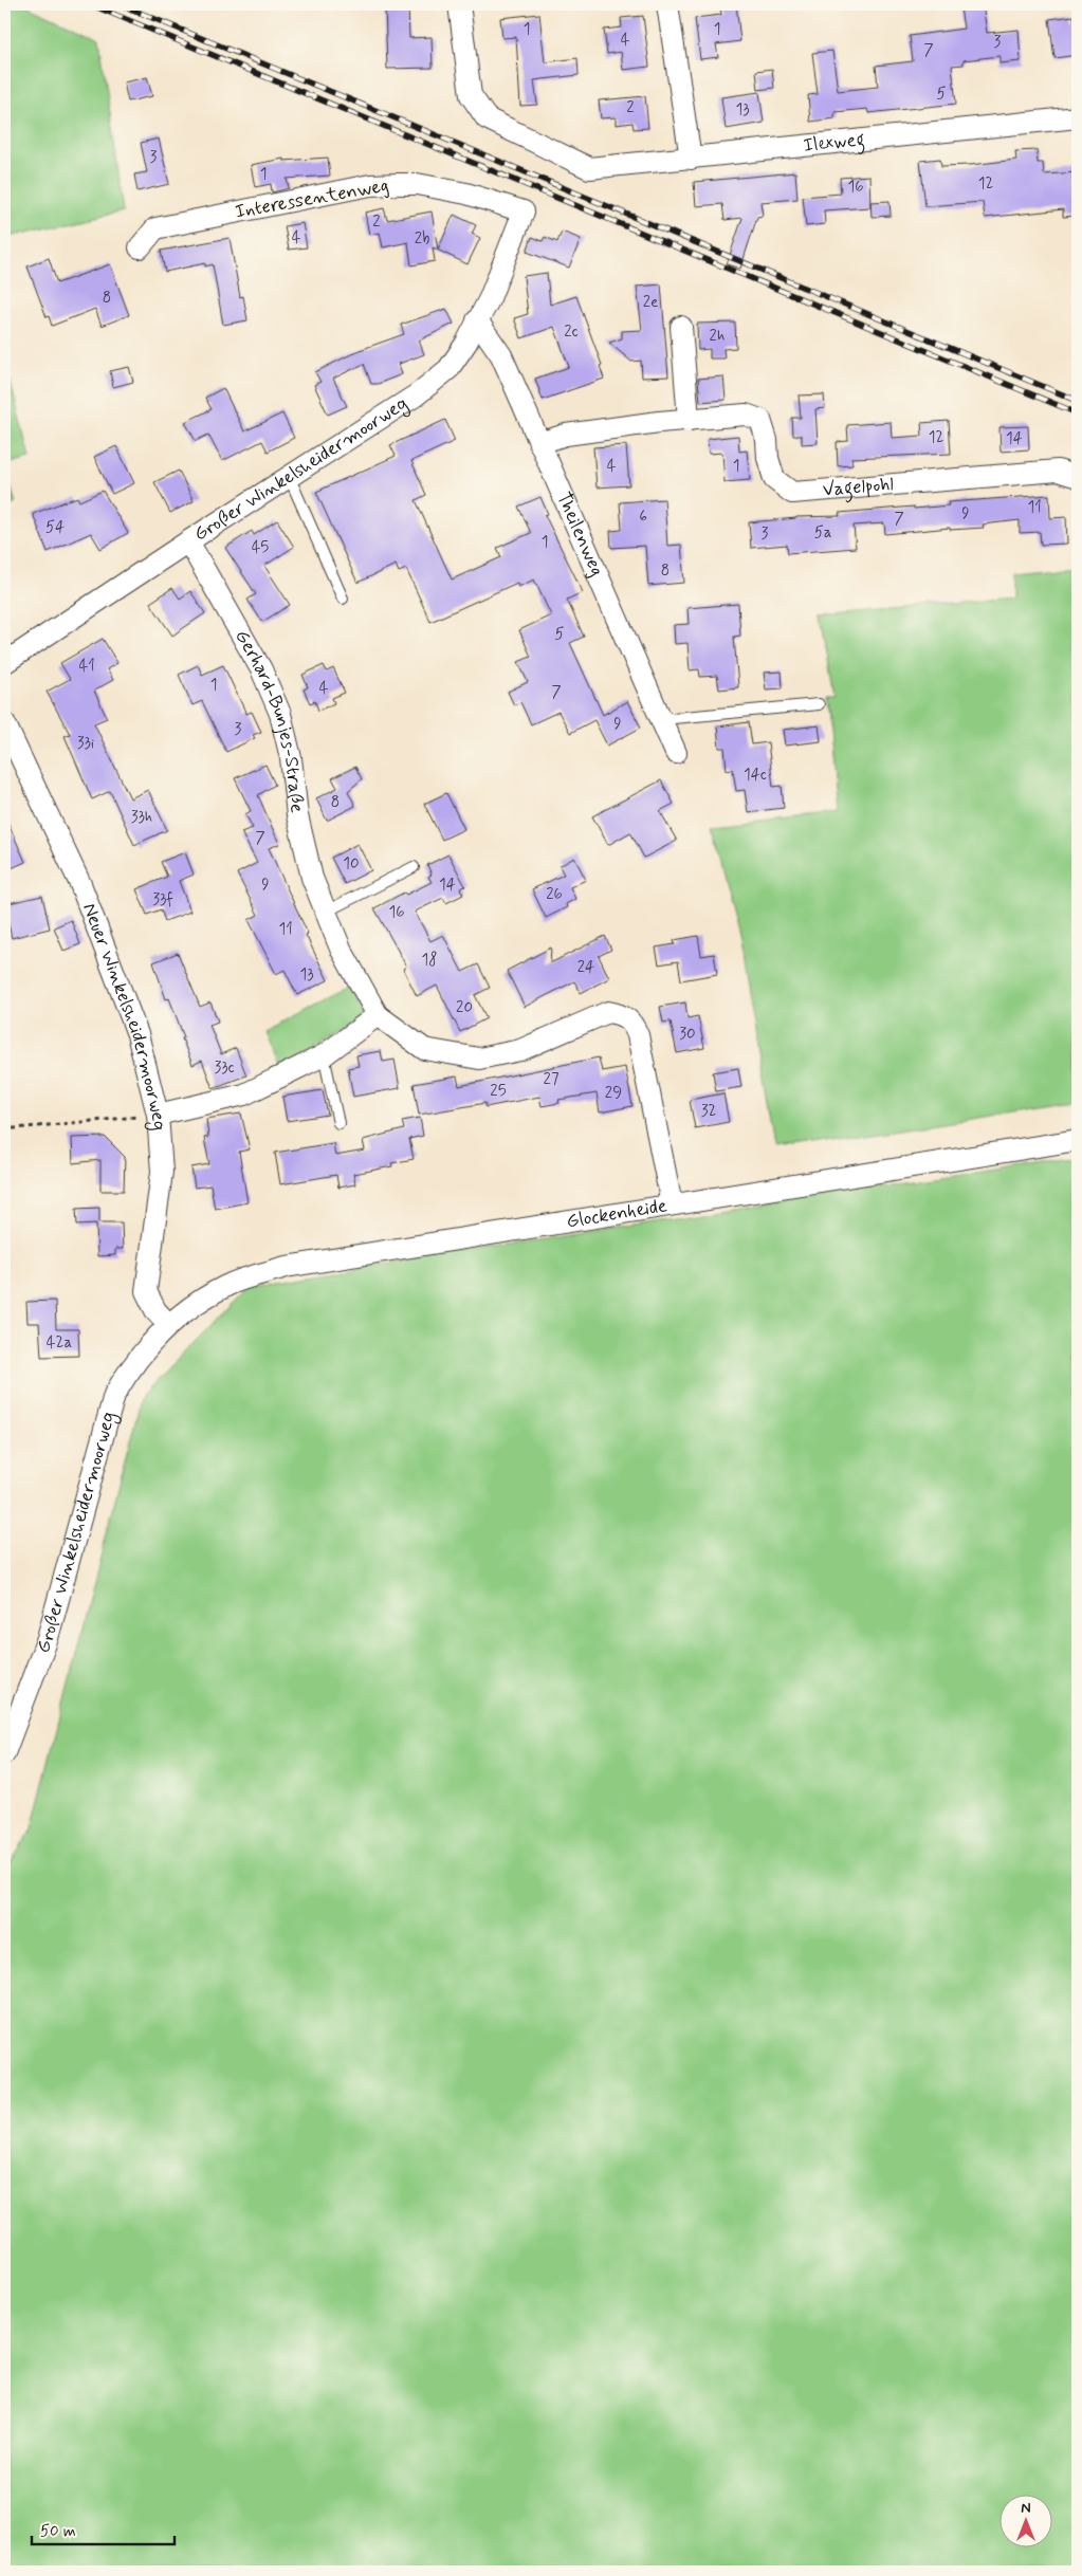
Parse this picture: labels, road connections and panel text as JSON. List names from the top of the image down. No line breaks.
{"streets":{"street":["Ilexweg","Interessentenweg","Großer Winkelsheidermoorweg","Vagelpohl","Theilenweg","Gerhard-Bunjes-Straße","Neuer Winkelsheidermoorweg","Glockenheide"]},"crossings":[["Interessentenweg","Großer Winkelsheidermoorweg"],["Großer Winkelsheidermoorweg","Theilenweg"],["Großer Winkelsheidermoorweg","Gerhard-Bunjes-Straße"],["Großer Winkelsheidermoorweg","Neuer Winkelsheidermoorweg"],["Großer Winkelsheidermoorweg","Glockenheide"],["Vagelpohl","Theilenweg"],["Gerhard-Bunjes-Straße","Glockenheide"],["Neuer Winkelsheidermoorweg","Glockenheide"]],"house_numbers":["1","1","4","3","7","5","2","13","3","1","12","16","2","4","2b","8","2e","2c","2h","12","14","4","1","11","9","6","7","54","5a","3","1","45","8","5","41","1","4","7","9","3","33i","14c","8","33h","7","10","9","14","26","33f","16","11","18","24","13","20","30","33c","27","25","29","32","42a"],"scale_bar":"50 m","north":"top"}
